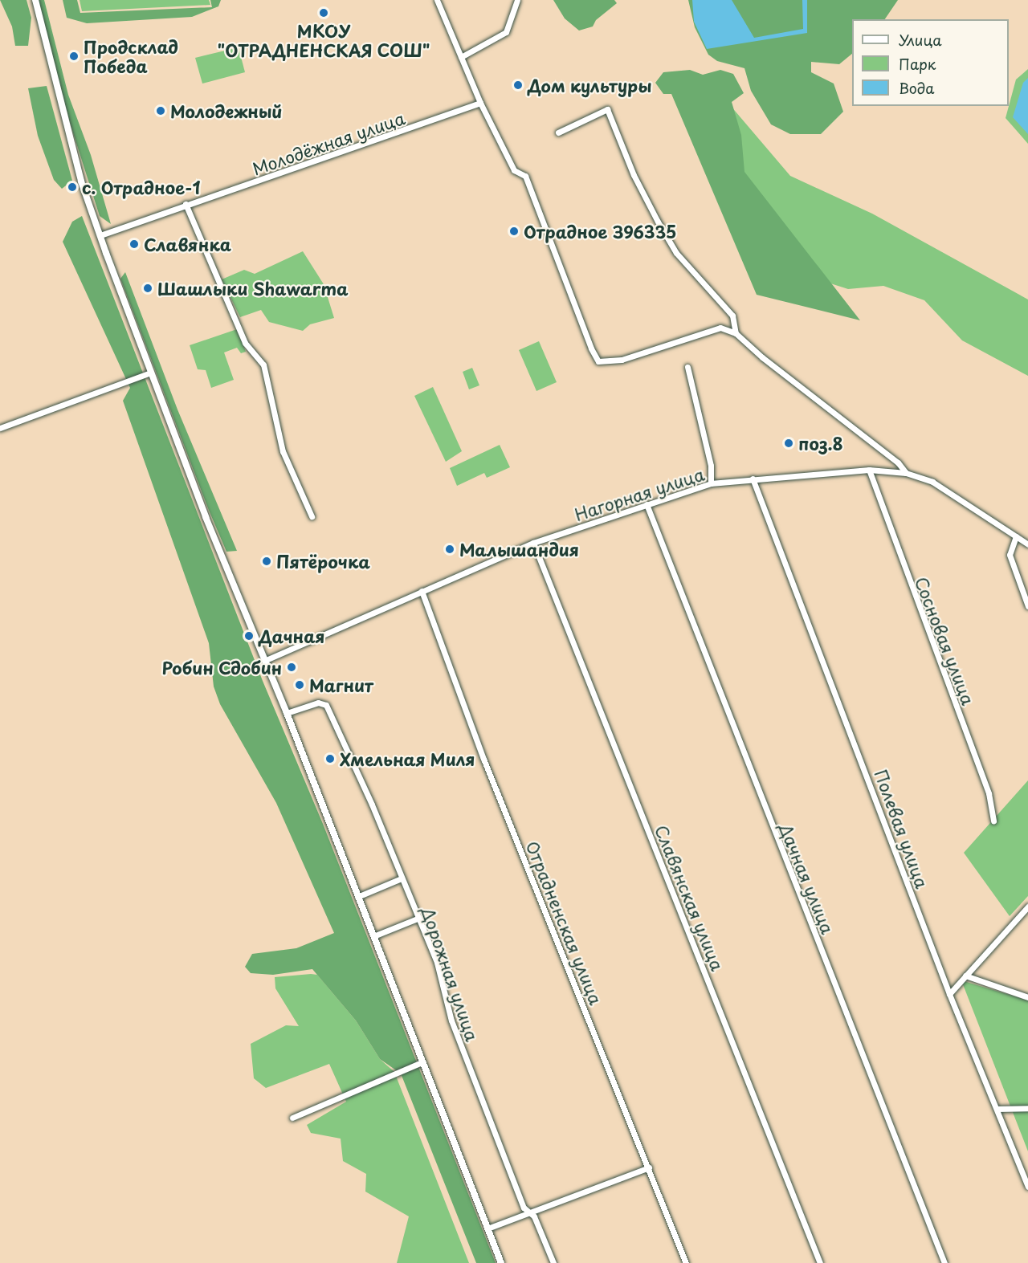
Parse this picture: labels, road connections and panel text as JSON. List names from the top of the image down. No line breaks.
{"streets":{"street":["Молодёжная улица","Нагорная улица","Сосновая улица","Полевая улица","Дачная улица","Славянская улица","Отрадненская улица","Дорожная улица"]},"crossings":[["Нагорная улица","Сосновая улица"],["Нагорная улица","Полевая улица"],["Нагорная улица","Дачная улица"],["Нагорная улица","Славянская улица"],["Нагорная улица","Отрадненская улица"]],"places":["МКОУ \"ОТРАДНЕНСКАЯ СОШ\"","Продсклад Победа","Дом культуры","Молодежный","с. Отрадное-1","Отрадное 396335","Славянка","Шашлыки Shawarma","поз.8","Малышандия","Пятёрочка","Дачная","Робин Сдобин","Магнит","Хмельная Миля"],"legend":["Улица","Парк","Вода"]}
